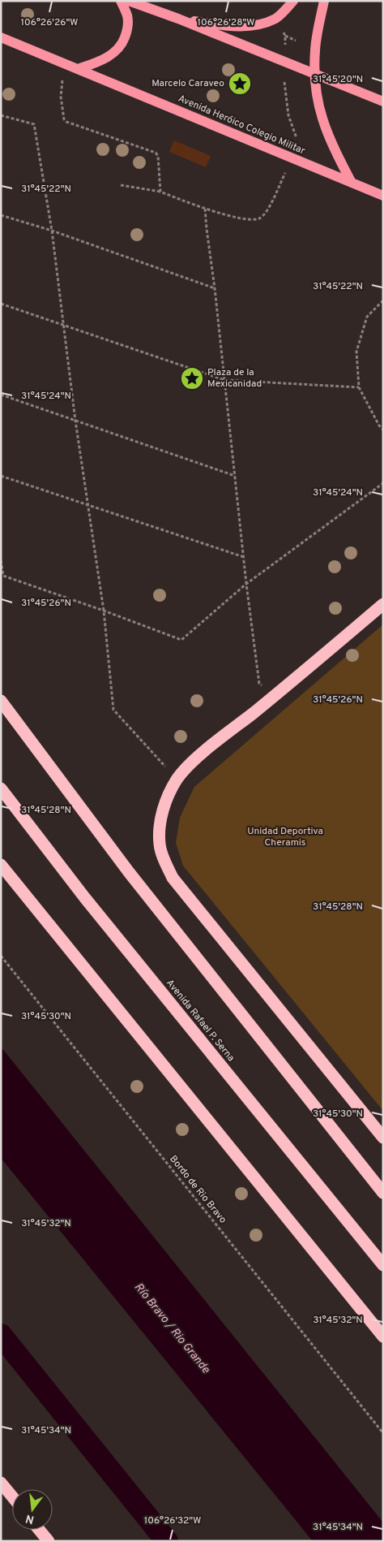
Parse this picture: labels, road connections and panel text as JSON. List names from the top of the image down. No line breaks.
{"streets":{"highway":["Avenida Rafael P. Serna"],"main road":["Avenida Heróico Colegio Militar"],"path":["Bordo de Rio Bravo"]},"water":["Río Bravo / Rio Grande"],"parks":["Unidad Deportiva Cheramis"],"places":{"place":["Marcelo Caraveo","Plaza de la Mexicanidad"]},"north":"bottom","coordinates":["106°26'26\"W","106°26'28\"W","31°45'20\"N","31°45'22\"N","31°45'24\"N","31°45'26\"N","31°45'28\"N","31°45'30\"N","31°45'32\"N","31°45'34\"N","106°26'32\"W"]}
